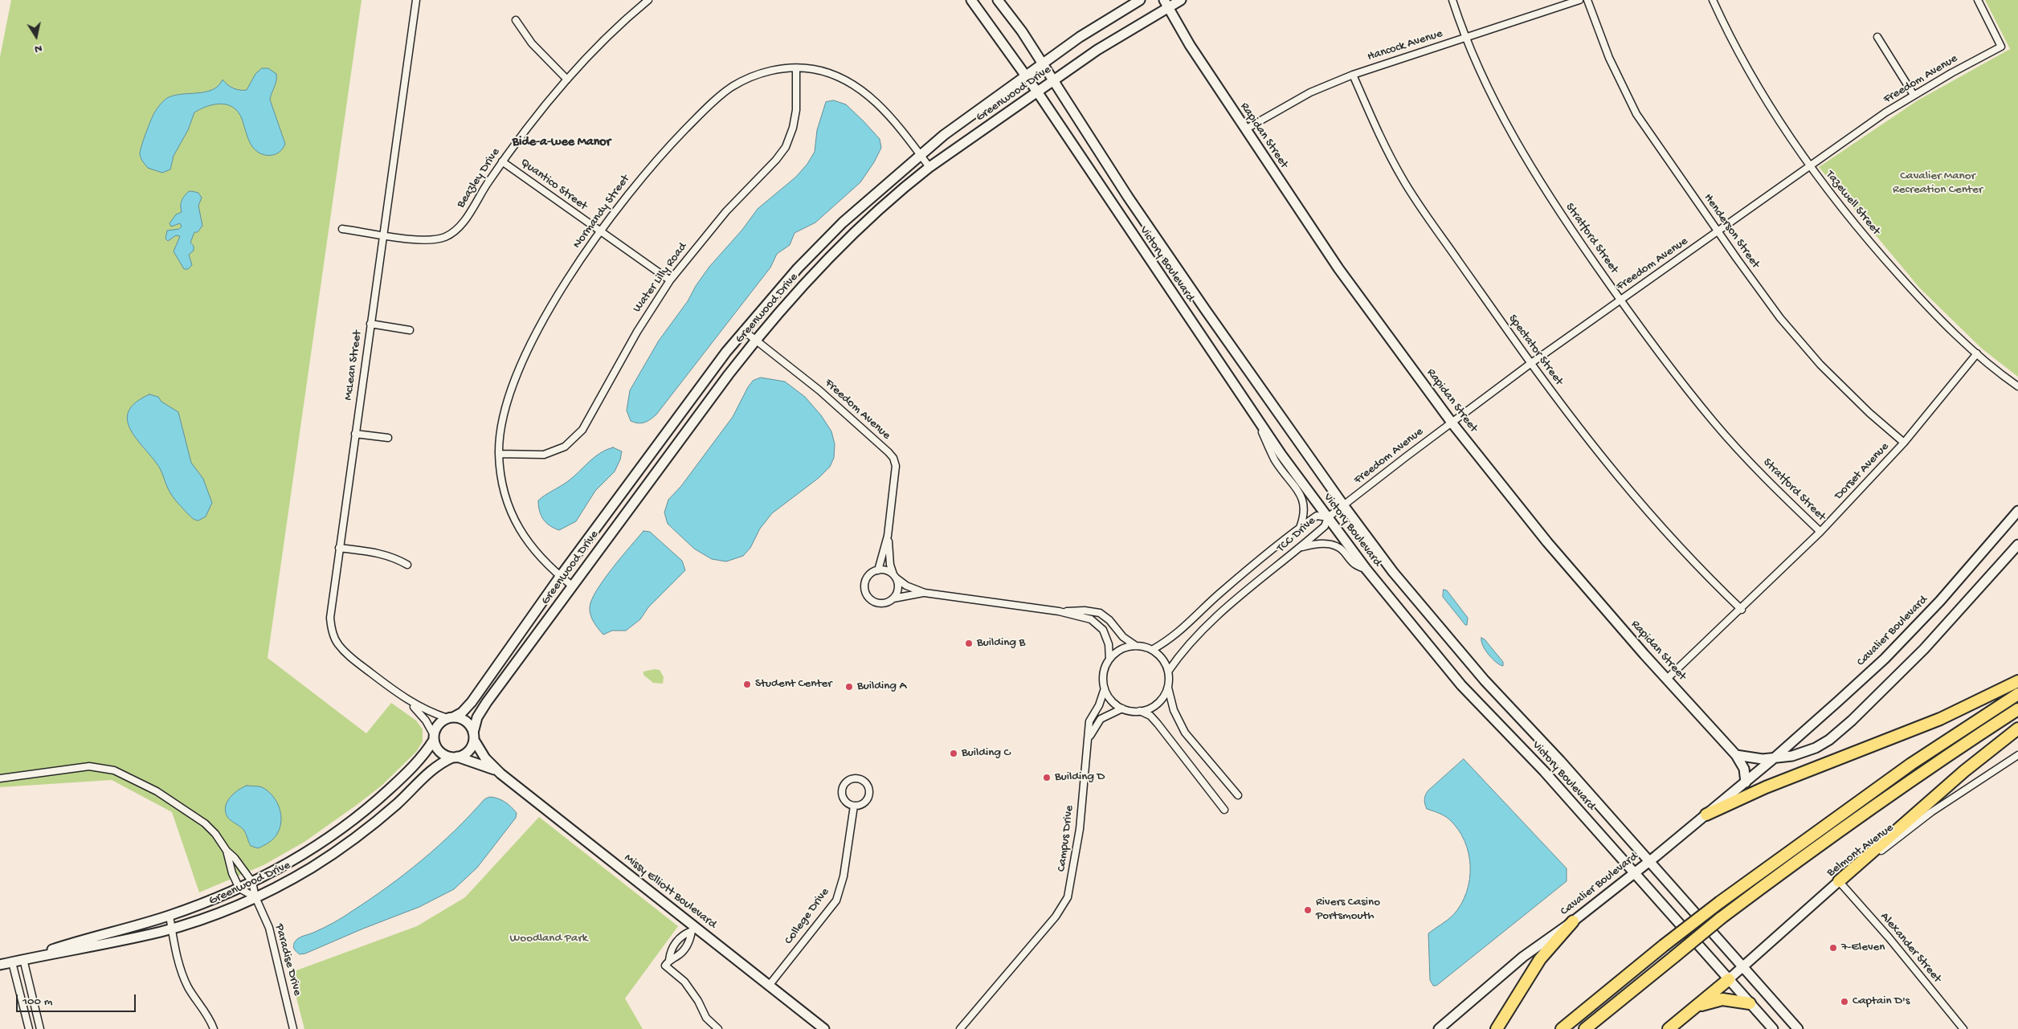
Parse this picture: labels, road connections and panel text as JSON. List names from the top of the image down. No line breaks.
{"streets":{"street":["Hancock Avenue","Freedom Avenue","Greenwood Drive","Rapidan Street","Beazley Drive","Quantico Street","Tazewell Street","Normandy Street","Henderson Street","Stratford Street","Victory Boulevard","Water Lilly Road","Spectator Street","McLean Street","Dorset Avenue","TCC Drive","Cavalier Boulevard","Campus Drive","Belmont Avenue","Missy Elliott Boulevard","College Drive","Alexander Street","Paradise Drive"]},"crossings":[["Hancock Avenue","Rapidan Street"],["Hancock Avenue","Stratford Street"],["Hancock Avenue","Spectator Street"],["Freedom Avenue","Greenwood Drive"],["Freedom Avenue","Rapidan Street"],["Freedom Avenue","Tazewell Street"],["Freedom Avenue","Henderson Street"],["Freedom Avenue","Stratford Street"],["Freedom Avenue","Victory Boulevard"],["Freedom Avenue","Spectator Street"],["Freedom Avenue","TCC Drive"],["Freedom Avenue","Campus Drive"],["Greenwood Drive","Rapidan Street"],["Greenwood Drive","Normandy Street"],["Greenwood Drive","Victory Boulevard"],["Greenwood Drive","McLean Street"],["Greenwood Drive","Missy Elliott Boulevard"],["Greenwood Drive","Paradise Drive"],["Rapidan Street","Dorset Avenue"],["Rapidan Street","Cavalier Boulevard"],["Beazley Drive","Quantico Street"],["Beazley Drive","McLean Street"],["Quantico Street","Normandy Street"],["Quantico Street","Water Lilly Road"],["Tazewell Street","Dorset Avenue"],["Normandy Street","Water Lilly Road"],["Henderson Street","Dorset Avenue"],["Stratford Street","Dorset Avenue"],["Victory Boulevard","TCC Drive"],["Victory Boulevard","Cavalier Boulevard"],["Victory Boulevard","Belmont Avenue"],["Spectator Street","Dorset Avenue"],["McLean Street","Missy Elliott Boulevard"],["TCC Drive","Campus Drive"],["Belmont Avenue","Alexander Street"],["Missy Elliott Boulevard","College Drive"]],"districts":["Bide-a-wee Manor"],"parks":["Cavalier Manor Recreation Center","Woodland Park"],"places":["Building B","Student Center","Building A","Building C","Building D","Rivers Casino Portsmouth","7-Eleven","Captain D's"],"scale_bar":"100 m","north":"bottom"}
